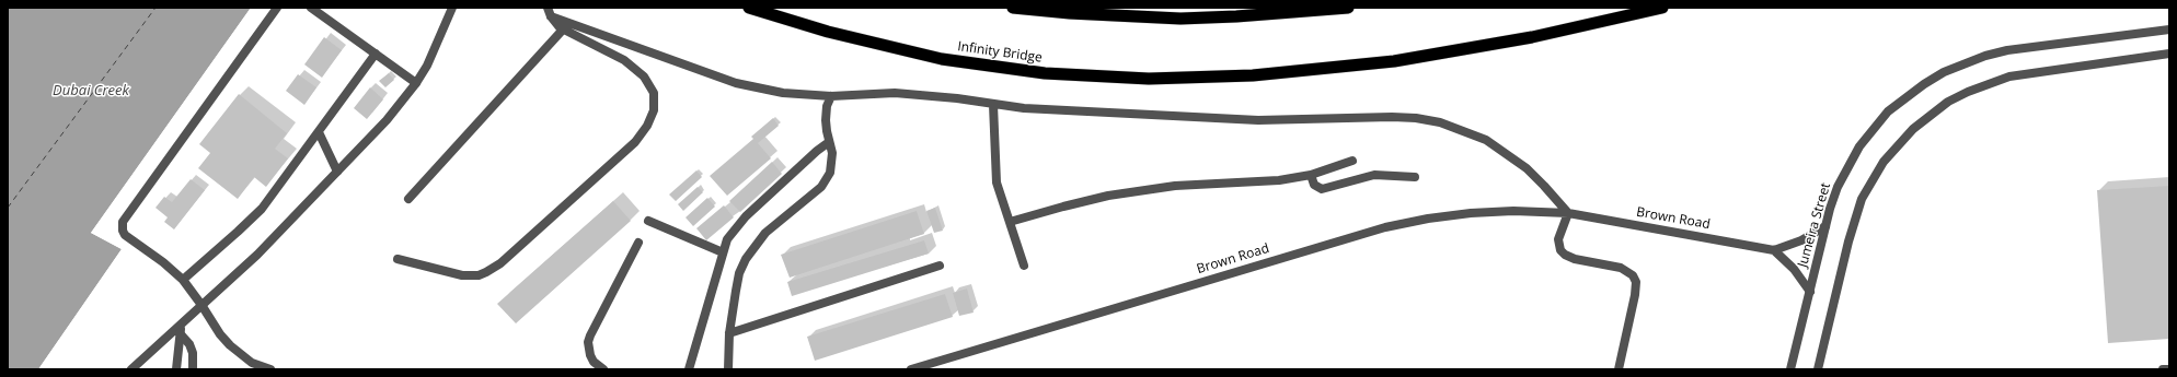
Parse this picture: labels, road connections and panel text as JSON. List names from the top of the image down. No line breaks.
{"streets":{"highway":["Infinity Bridge"],"street":["Brown Road","Jumeira Street"]},"water":["Dubai Creek"]}
